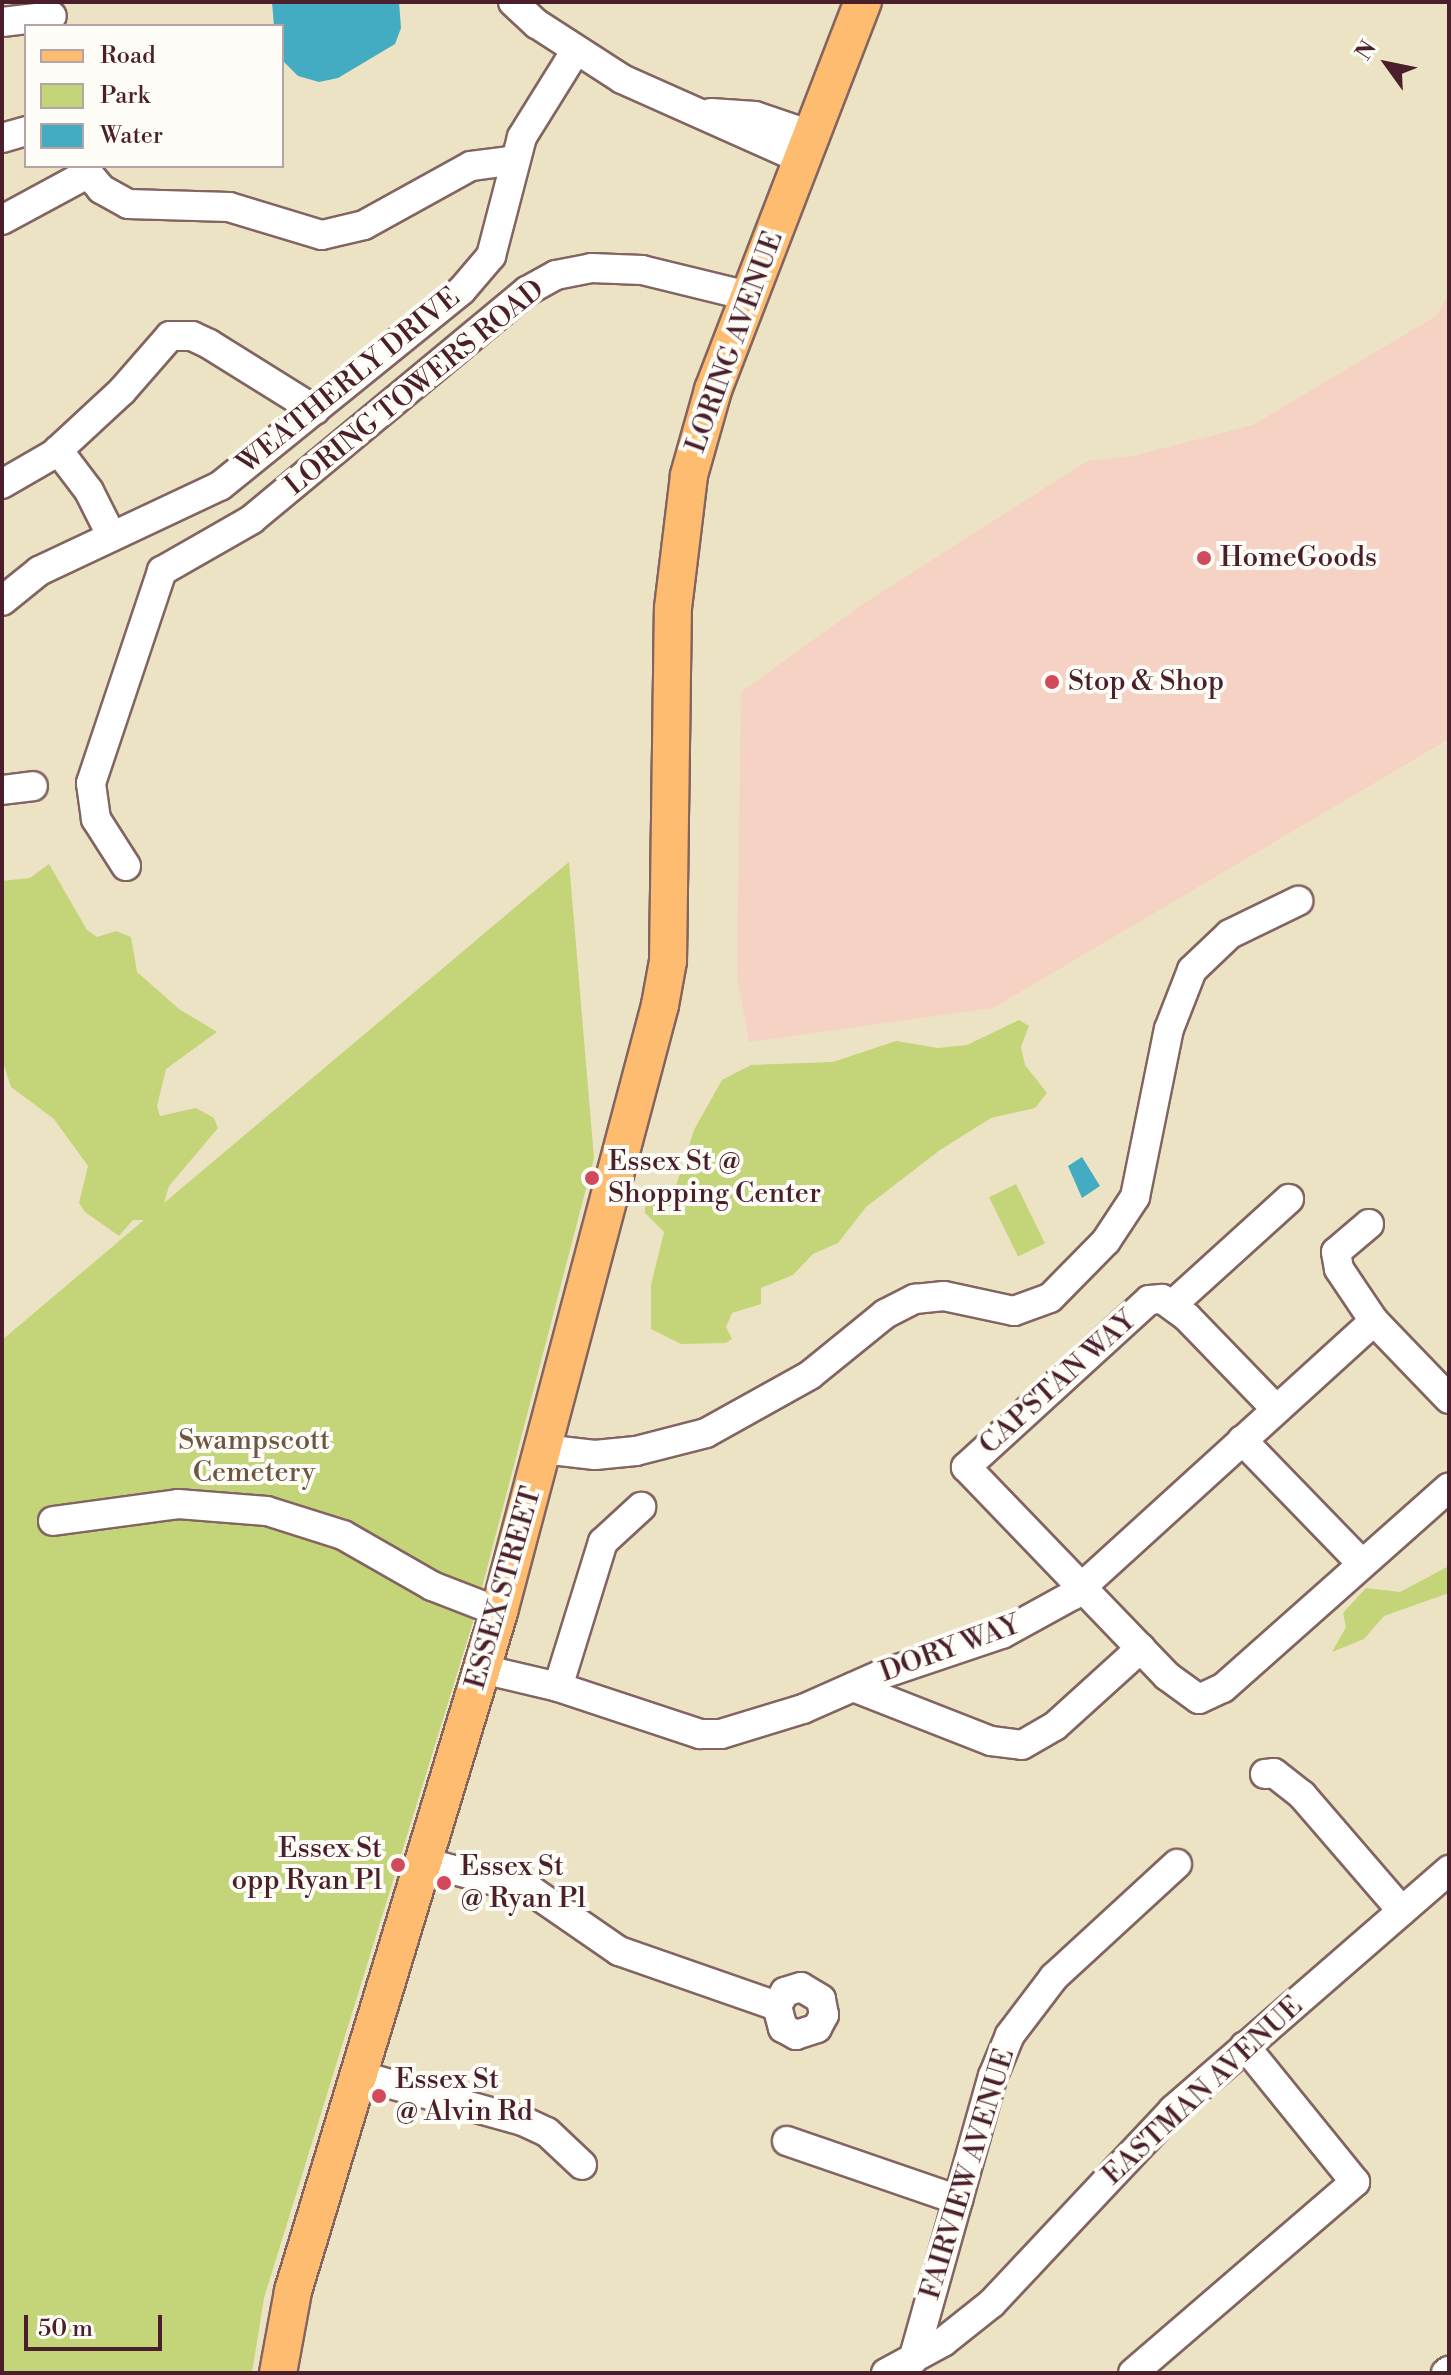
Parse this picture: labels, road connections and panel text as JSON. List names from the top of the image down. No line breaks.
{"streets":{"main road":["LORING AVENUE","ESSEX STREET"],"street":["WEATHERLY DRIVE","LORING TOWERS ROAD","CAPSTAN WAY","DORY WAY","EASTMAN AVENUE","FAIRVIEW AVENUE"]},"crossings":[["LORING AVENUE","LORING TOWERS ROAD"],["LORING AVENUE","ESSEX STREET"],["CAPSTAN WAY","DORY WAY"],["ESSEX STREET","DORY WAY"],["EASTMAN AVENUE","FAIRVIEW AVENUE"]],"parks":["Swampscott Cemetery"],"places":["HomeGoods","Stop & Shop","Essex St @ Shopping Center","Essex St opp Ryan Pl","Essex St @ Ryan Pl","Essex St @ Alvin Rd"],"legend":["Road","Park","Water"],"scale_bar":"50 m","north":"top left"}
